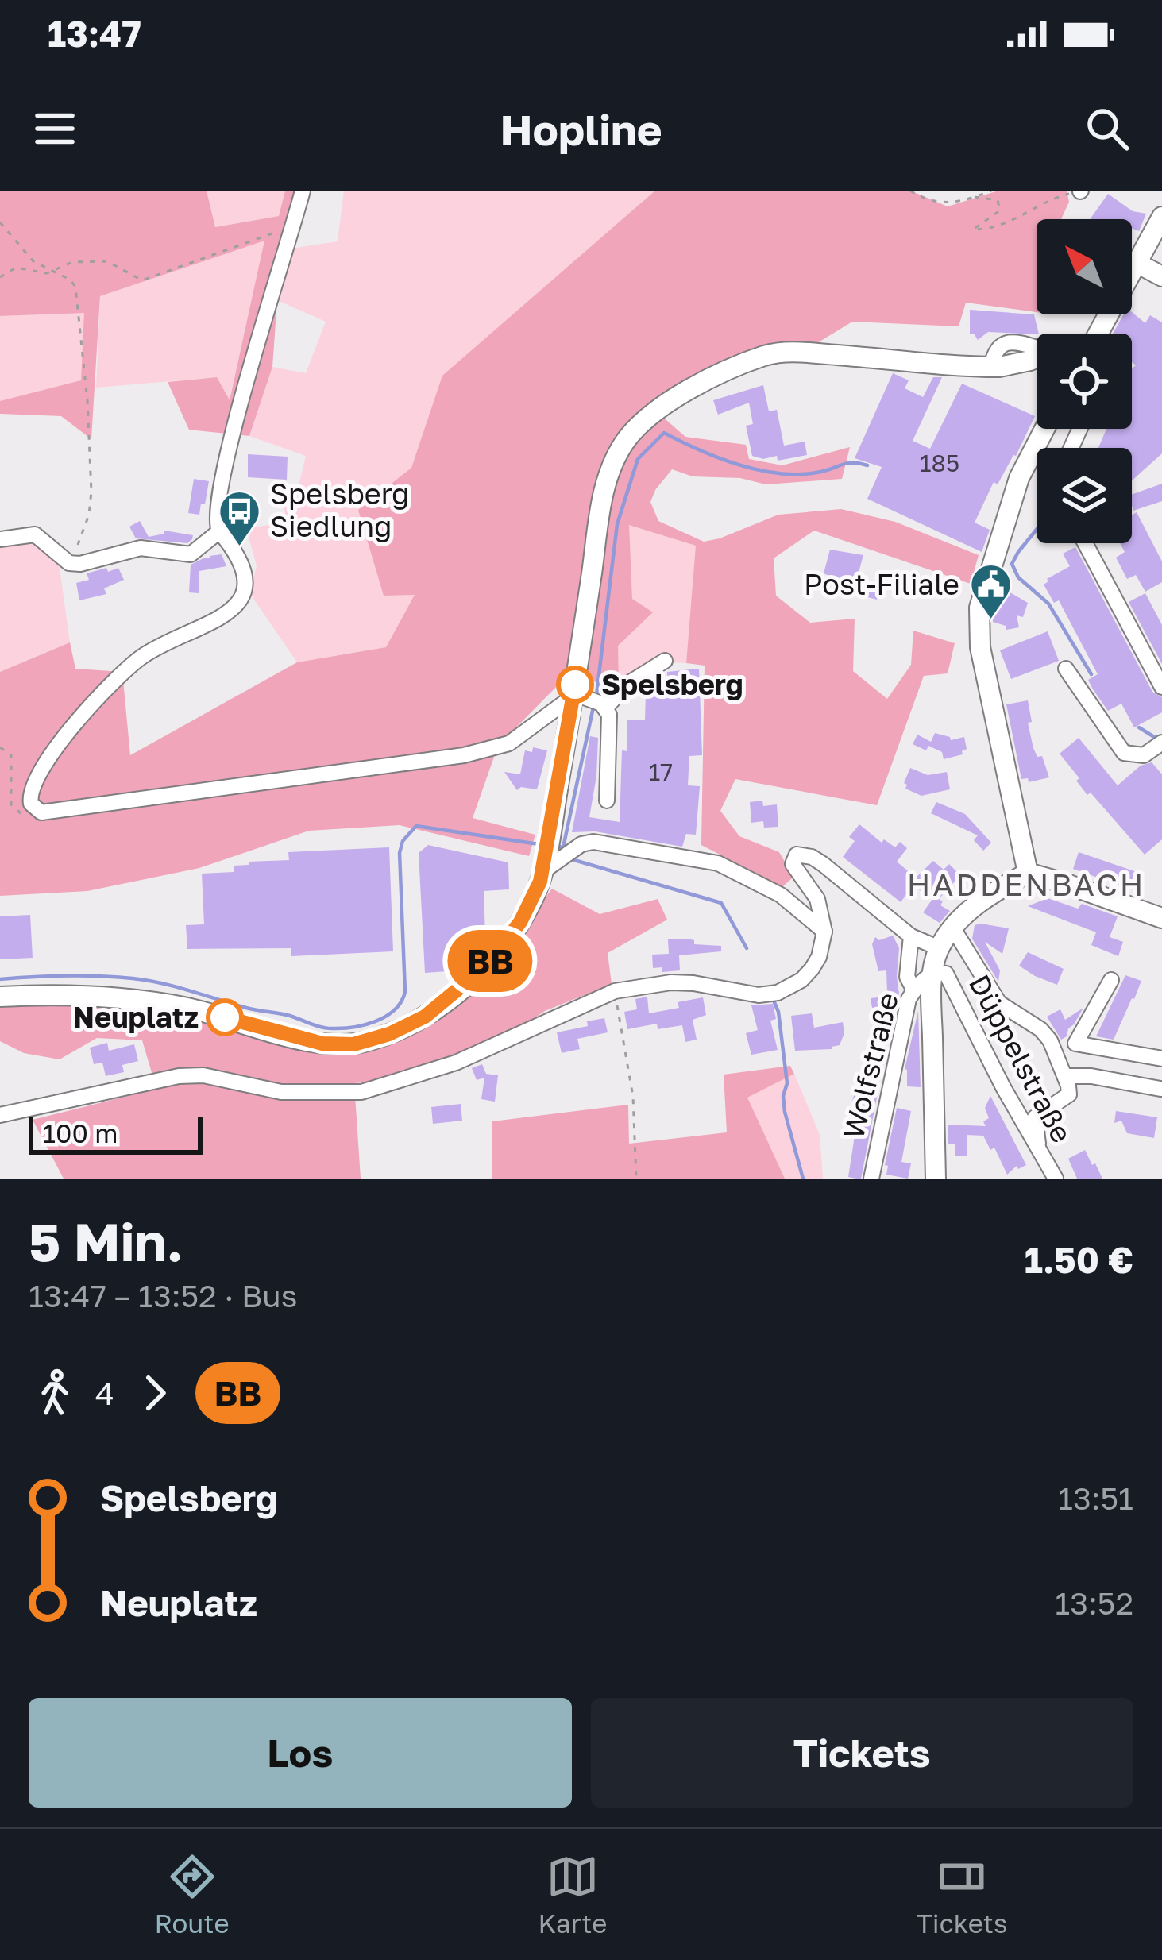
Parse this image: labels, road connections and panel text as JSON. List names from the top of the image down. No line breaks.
{"streets":{"street":["Düppelstraße","Wolfstraße"]},"crossings":[["Düppelstraße","Wolfstraße"]],"districts":["HADDENBACH"],"places":{"bus stop":["Spelsberg Siedlung"],"public building":["Post-Filiale"],"other":["Spelsberg","Neuplatz"]},"lines":["bus line BB"],"house_numbers":["185","17"],"scale_bar":"100 m","north":"top left","page":{"status":"13:47","header":"Hopline","on_map":"BB","scale":"100 m","heading":["5 Min.","13:47 – 13:52 · Bus","1.50 €"],"legs":["4","BB"],"list":[{"name":"Spelsberg","value":"13:51"},{"name":"Neuplatz","value":"13:52"}],"buttons":["Los","Tickets"],"tabs":["Route","Karte","Tickets"]}}
